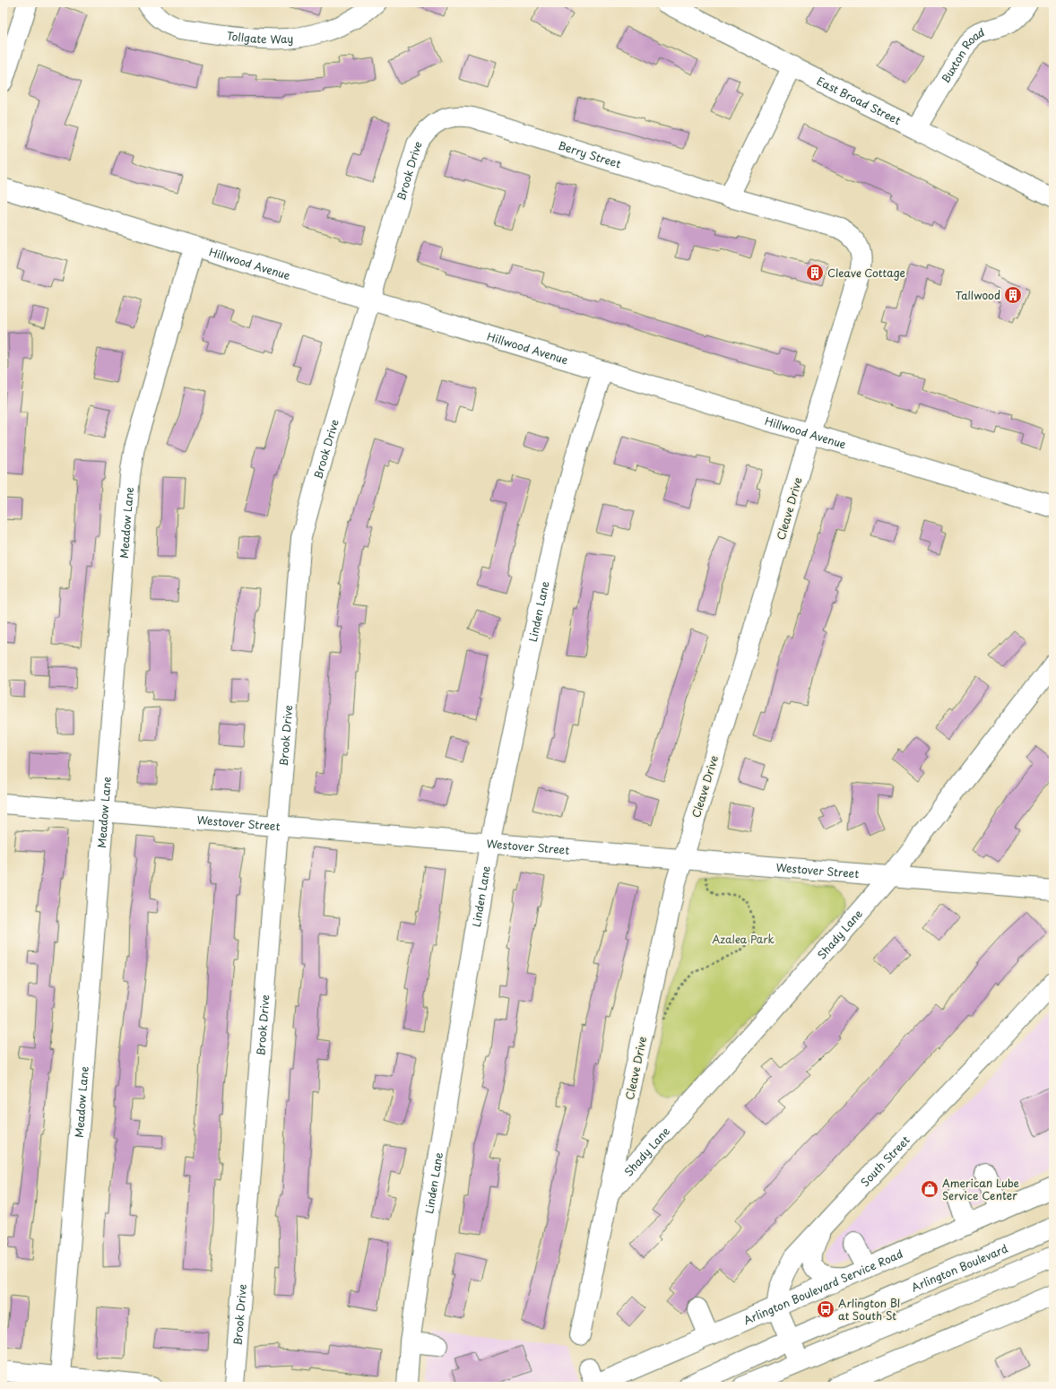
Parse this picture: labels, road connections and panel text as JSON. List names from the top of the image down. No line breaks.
{"streets":{"main road":["Tollgate Way","Buxton Road","East Broad Street","Berry Street","Brook Drive","Hillwood Avenue","Cleave Drive","Meadow Lane","Linden Lane","Westover Street","Shady Lane","South Street","Arlington Boulevard","Arlington Boulevard Service Road"]},"crossings":[["Buxton Road","East Broad Street"],["Berry Street","Brook Drive"],["Berry Street","Cleave Drive"],["Brook Drive","Hillwood Avenue"],["Brook Drive","Westover Street"],["Hillwood Avenue","Cleave Drive"],["Hillwood Avenue","Meadow Lane"],["Hillwood Avenue","Linden Lane"],["Cleave Drive","Westover Street"],["Cleave Drive","Shady Lane"],["Meadow Lane","Westover Street"],["Linden Lane","Westover Street"],["Westover Street","Shady Lane"],["South Street","Arlington Boulevard Service Road"]],"parks":["Azalea Park"],"places":{"building":["Cleave Cottage","Tallwood"],"shop":["American Lube Service Center"],"bus stop":["Arlington Bl at South St"]}}
